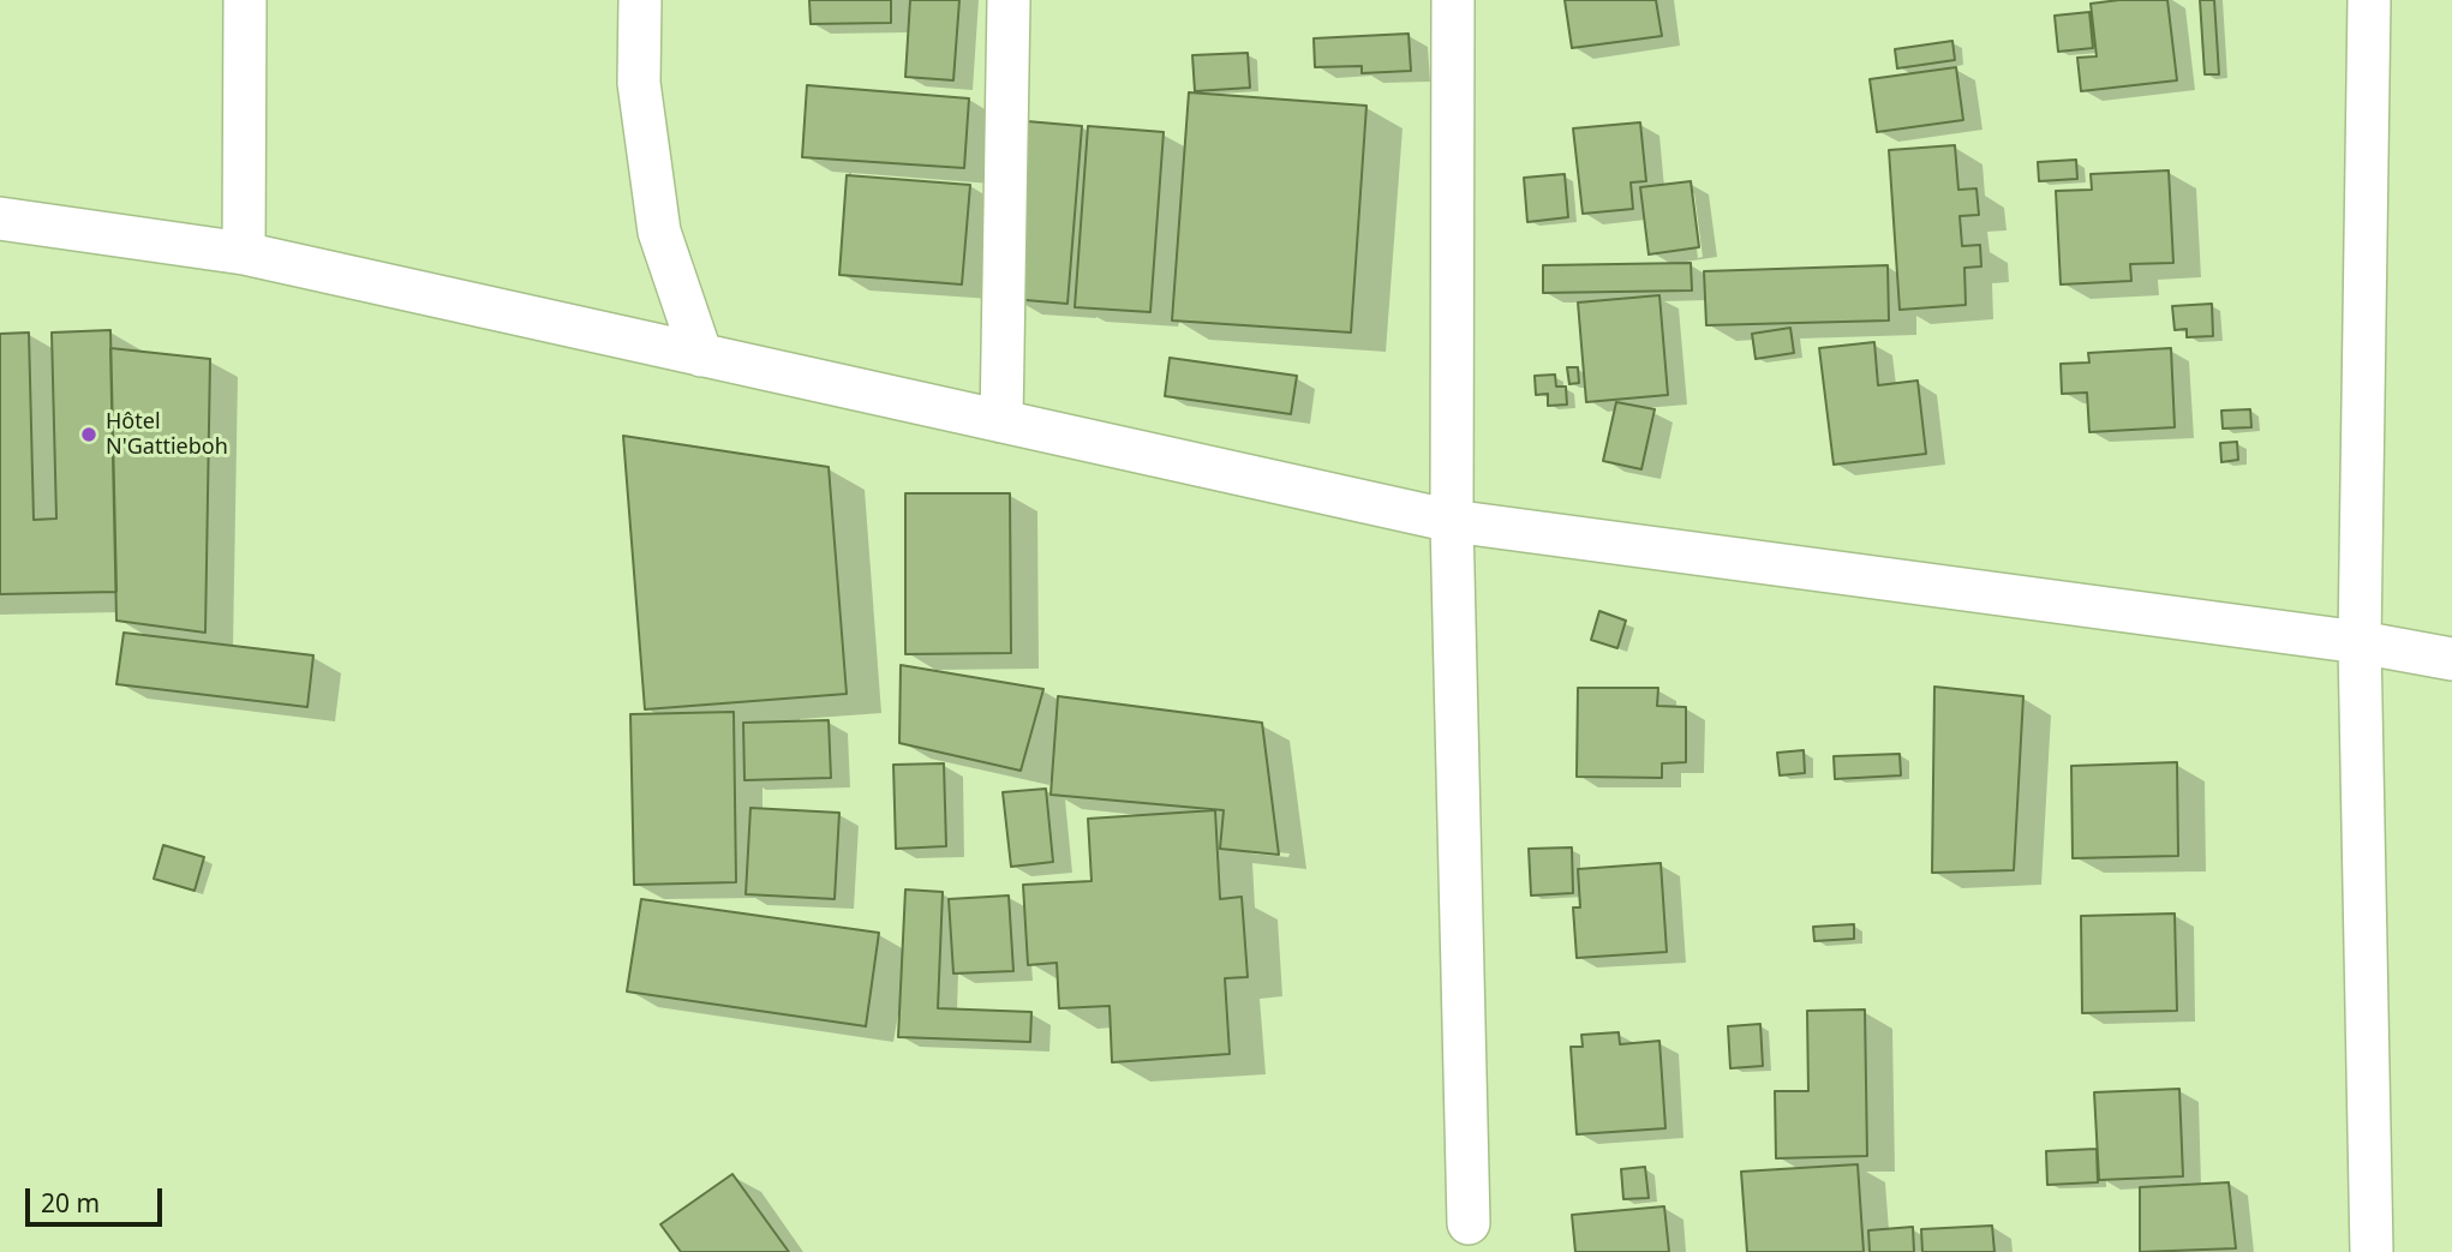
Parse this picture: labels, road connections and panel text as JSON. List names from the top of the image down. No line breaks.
{"places":["Hôtel N'Gattieboh"],"scale_bar":"20 m"}
